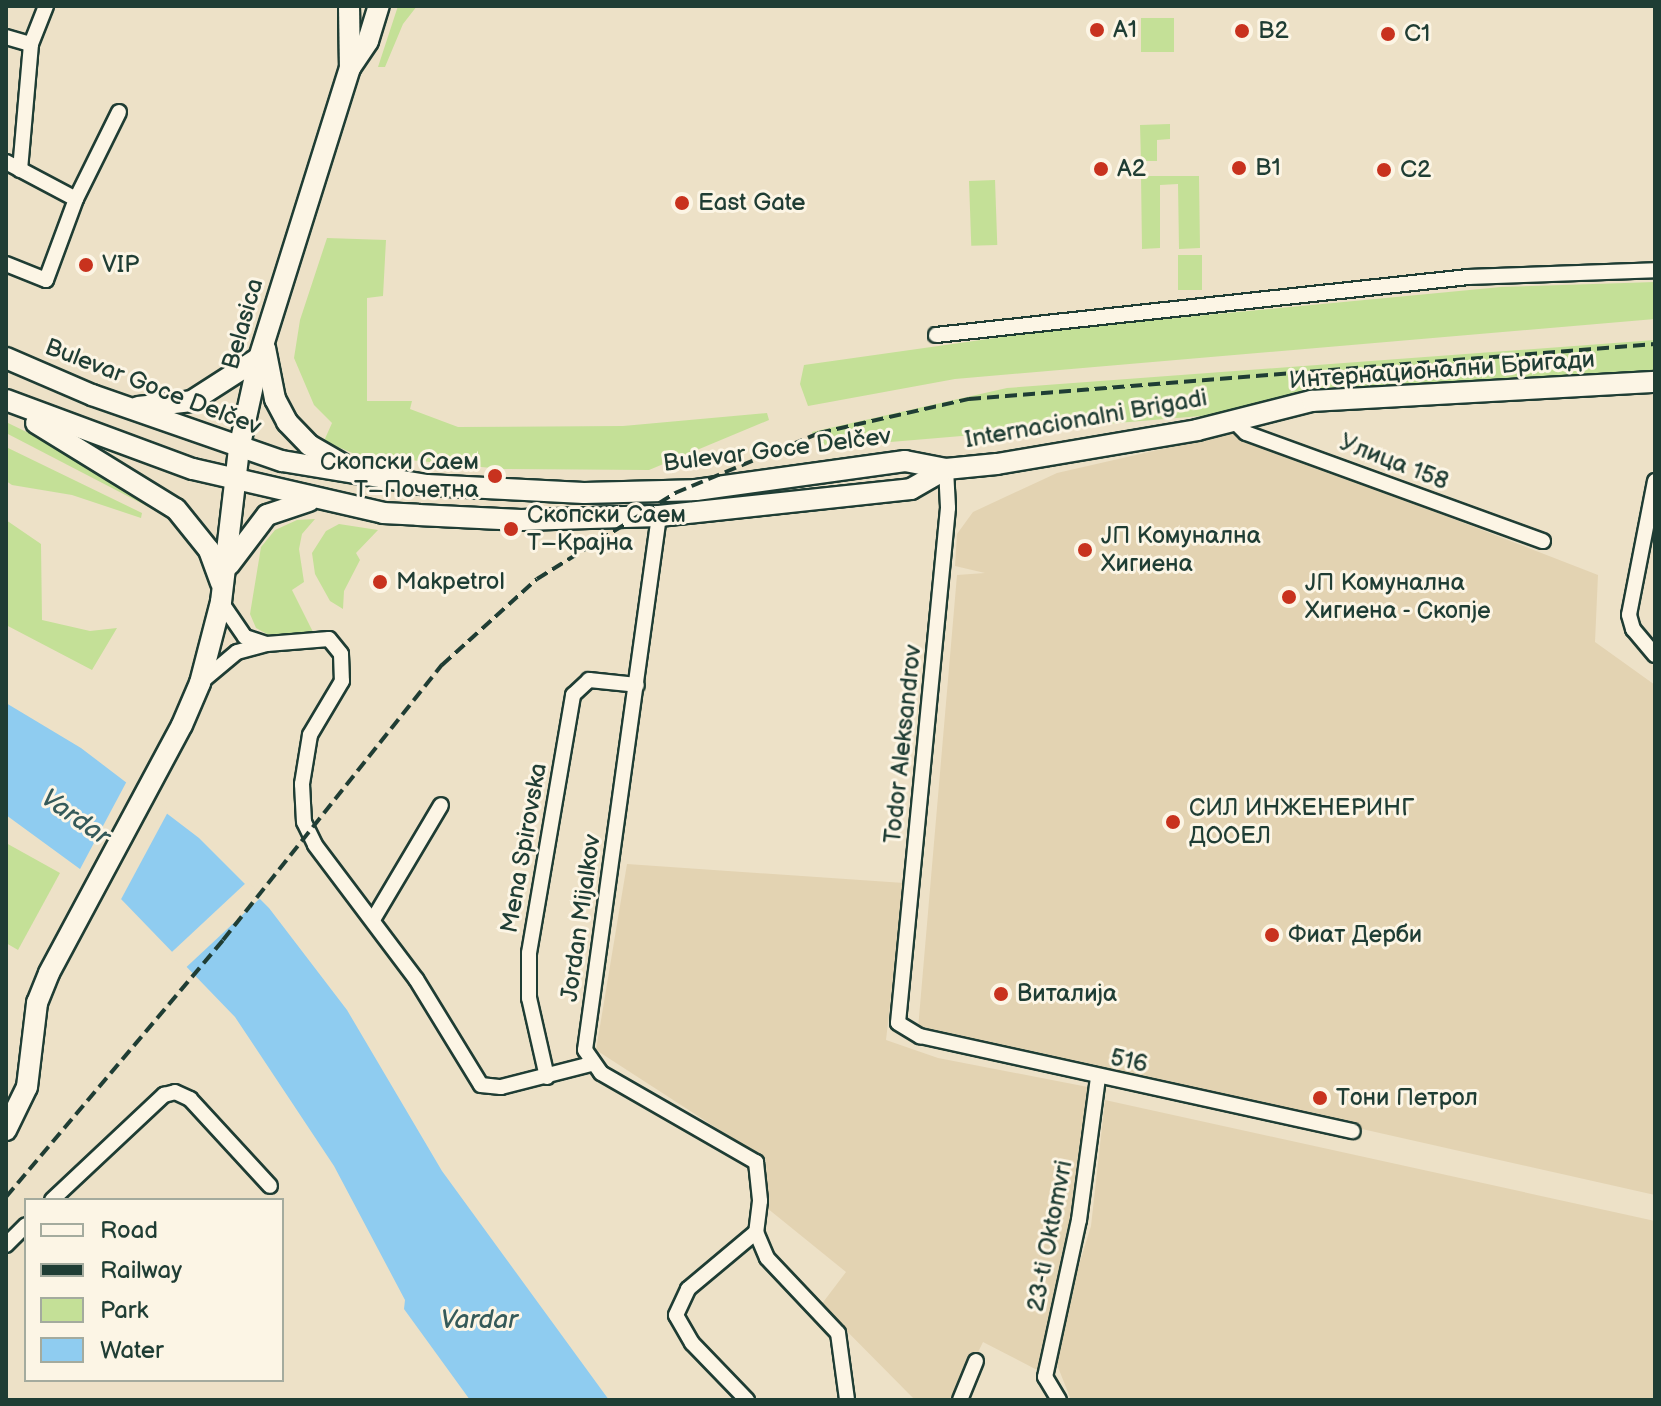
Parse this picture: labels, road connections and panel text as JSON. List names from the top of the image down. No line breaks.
{"streets":{"street":["Belasica","Интернационални Бригади","Bulevar Goce Delčev","Internacionalni Brigadi","Улица 158","Todor Aleksandrov","Mena Spirovska","Jordan Mijalkov","516","23-ti Oktomvri"]},"crossings":[["Belasica","Bulevar Goce Delčev"],["Интернационални Бригади","Internacionalni Brigadi"],["Интернационални Бригади","Улица 158"],["Bulevar Goce Delčev","Internacionalni Brigadi"],["Bulevar Goce Delčev","Todor Aleksandrov"],["Internacionalni Brigadi","Улица 158"],["Internacionalni Brigadi","Todor Aleksandrov"],["Todor Aleksandrov","516"],["Mena Spirovska","Jordan Mijalkov"],["516","23-ti Oktomvri"]],"water":["Vardar"],"places":["A1","B2","C1","B1","A2","C2","East Gate","VIP","Скопски Саем Т–Почетна","Скопски Саем Т–Крајна","ЈП Комунална Хигиена","Makpetrol","ЈП Комунална Хигиена - Скопје","СИЛ ИНЖЕНЕРИНГ ДООЕЛ","Фиат Дерби","Виталија","Тони Петрол"],"legend":["Road","Railway","Park","Water"]}
